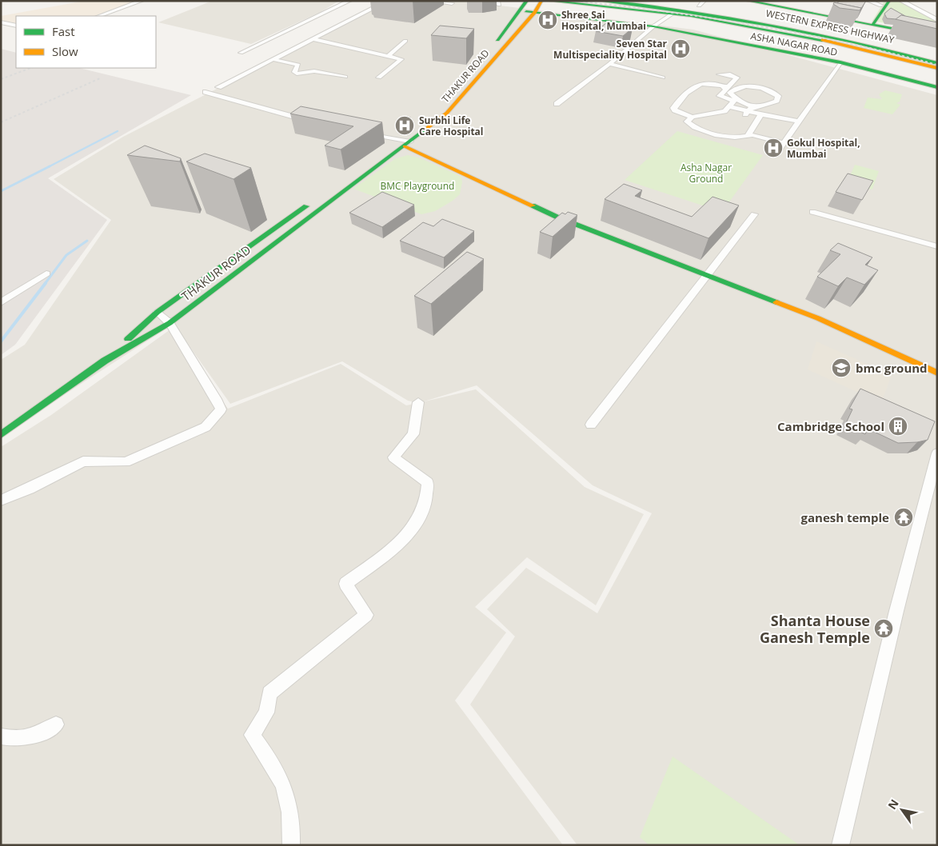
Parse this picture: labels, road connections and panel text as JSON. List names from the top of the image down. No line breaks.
{"streets":{"main road":["WESTERN EXPRESS HIGHWAY","ASHA NAGAR ROAD","THAKUR ROAD"]},"crossings":[["ASHA NAGAR ROAD","THAKUR ROAD"]],"parks":["Asha Nagar Ground","BMC Playground"],"places":{"hospital":["Shree Sai Hospital, Mumbai","Seven Star Multispeciality Hospital","Surbhi Life Care Hospital","Gokul Hospital, Mumbai"],"school or university":["bmc ground"],"building":["Cambridge School"],"temple":["ganesh temple","Shanta House Ganesh Temple"]},"legend":["Fast","Slow"],"north":"top left"}
